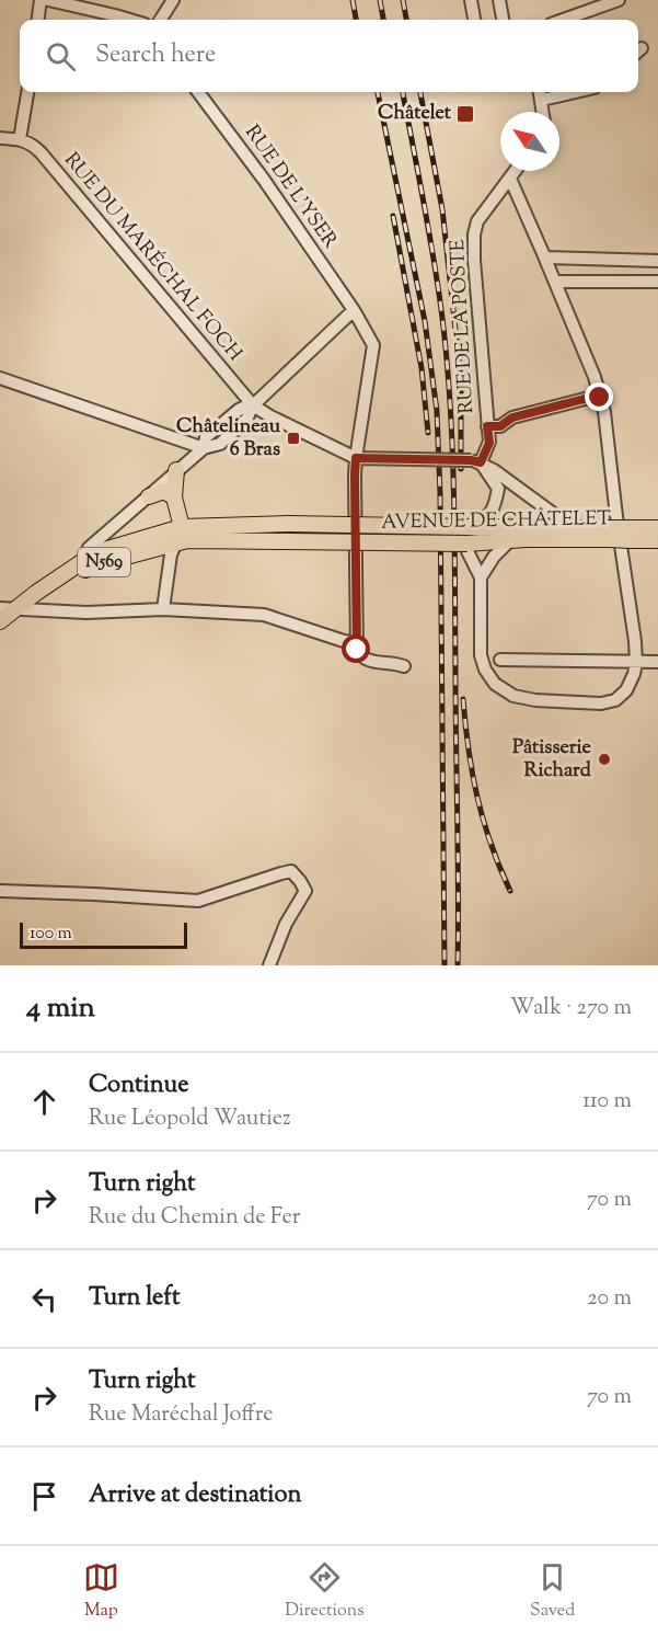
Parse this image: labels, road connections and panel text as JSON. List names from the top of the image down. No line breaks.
{"streets":{"main road":["AVENUE DE CHÂTELET","N569"],"street":["RUE DE L'YSER","RUE DU MARÉCHAL FOCH","RUE DE LA POSTE"]},"crossings":[["AVENUE DE CHÂTELET","N569"]],"places":{"transit":["Châtelet","Châtelineau 6 Bras"],"other":["Pâtisserie Richard"]},"scale_bar":"100 m","north":"top left","page":{"search":"Search here","scale":"100 m","heading":["4 min","Walk · 270 m"],"list":[["Continue","Rue Léopold Wautiez","110 m"],["Turn right","Rue du Chemin de Fer","70 m"],["Turn left","20 m"],["Turn right","Rue Maréchal Joffre","70 m"],"Arrive at destination"],"nav":["Map","Directions","Saved"]}}
